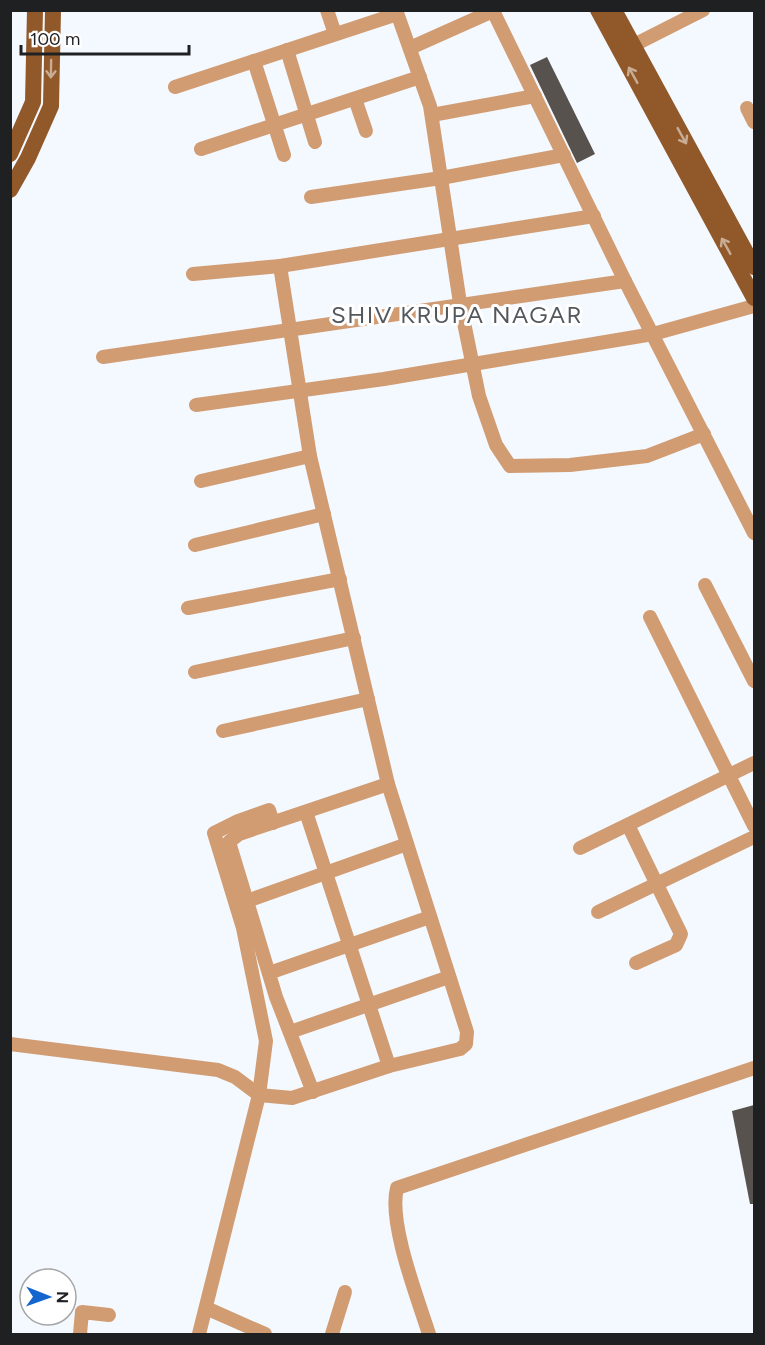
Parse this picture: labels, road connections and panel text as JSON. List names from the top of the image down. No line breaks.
{"districts":["SHIV KRUPA NAGAR"],"scale_bar":"100 m","north":"right"}
